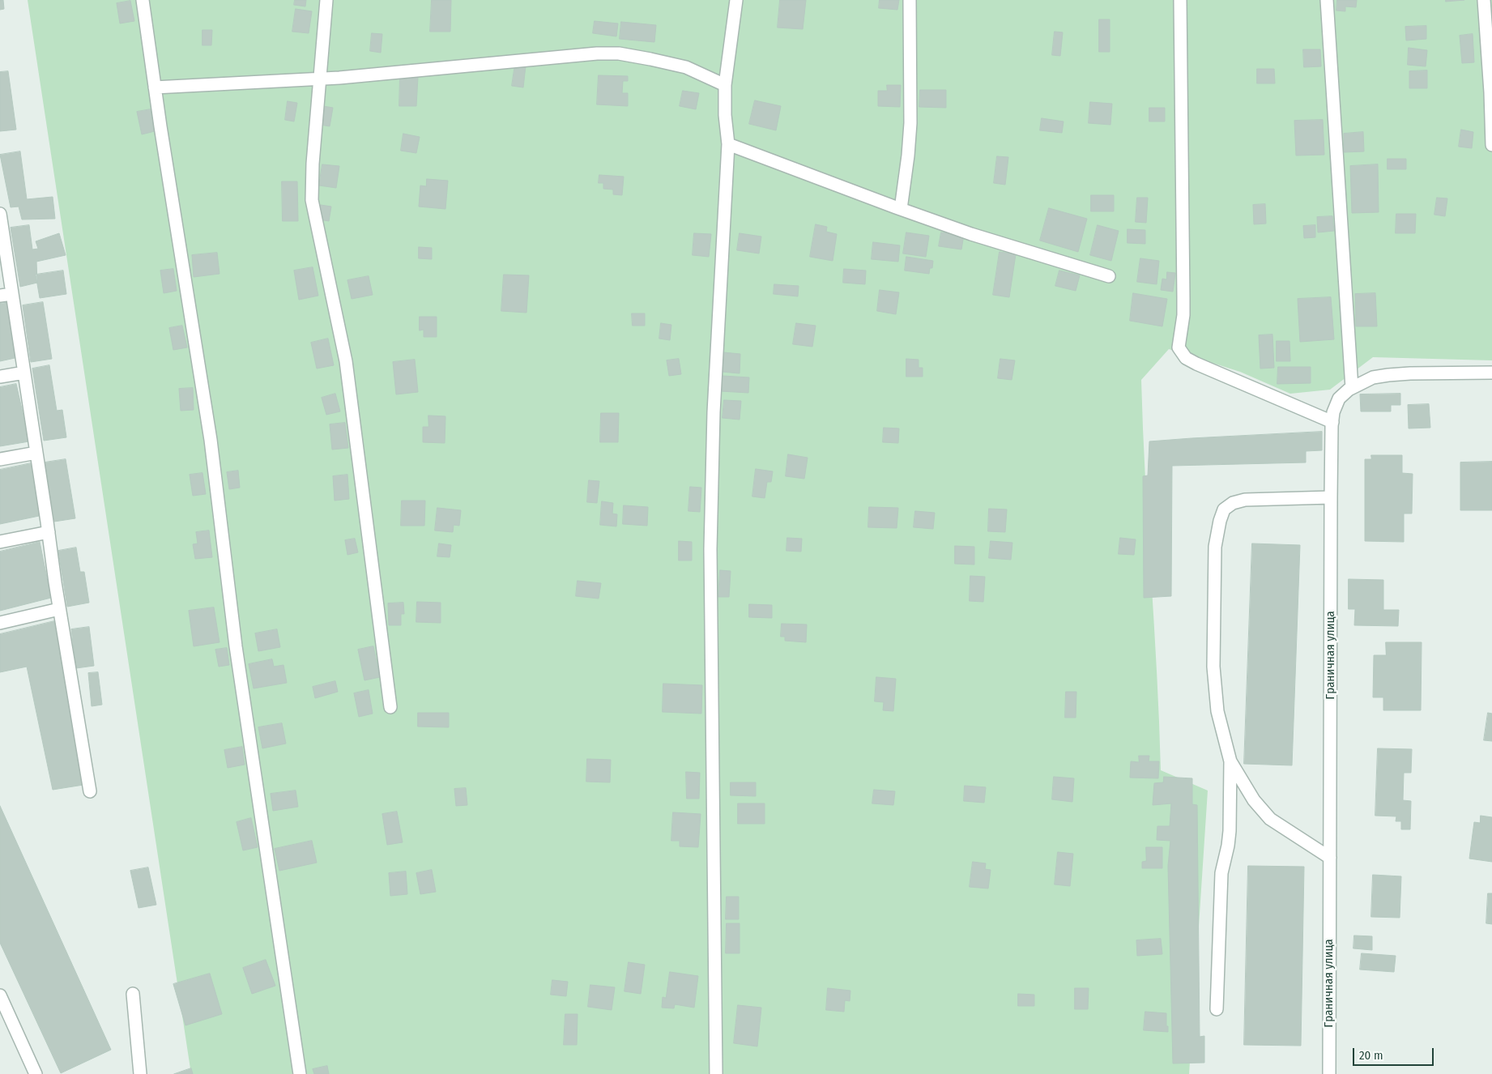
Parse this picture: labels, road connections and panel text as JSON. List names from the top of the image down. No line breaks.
{"streets":{"street":["Граничная улица"]},"scale_bar":"20 m"}
